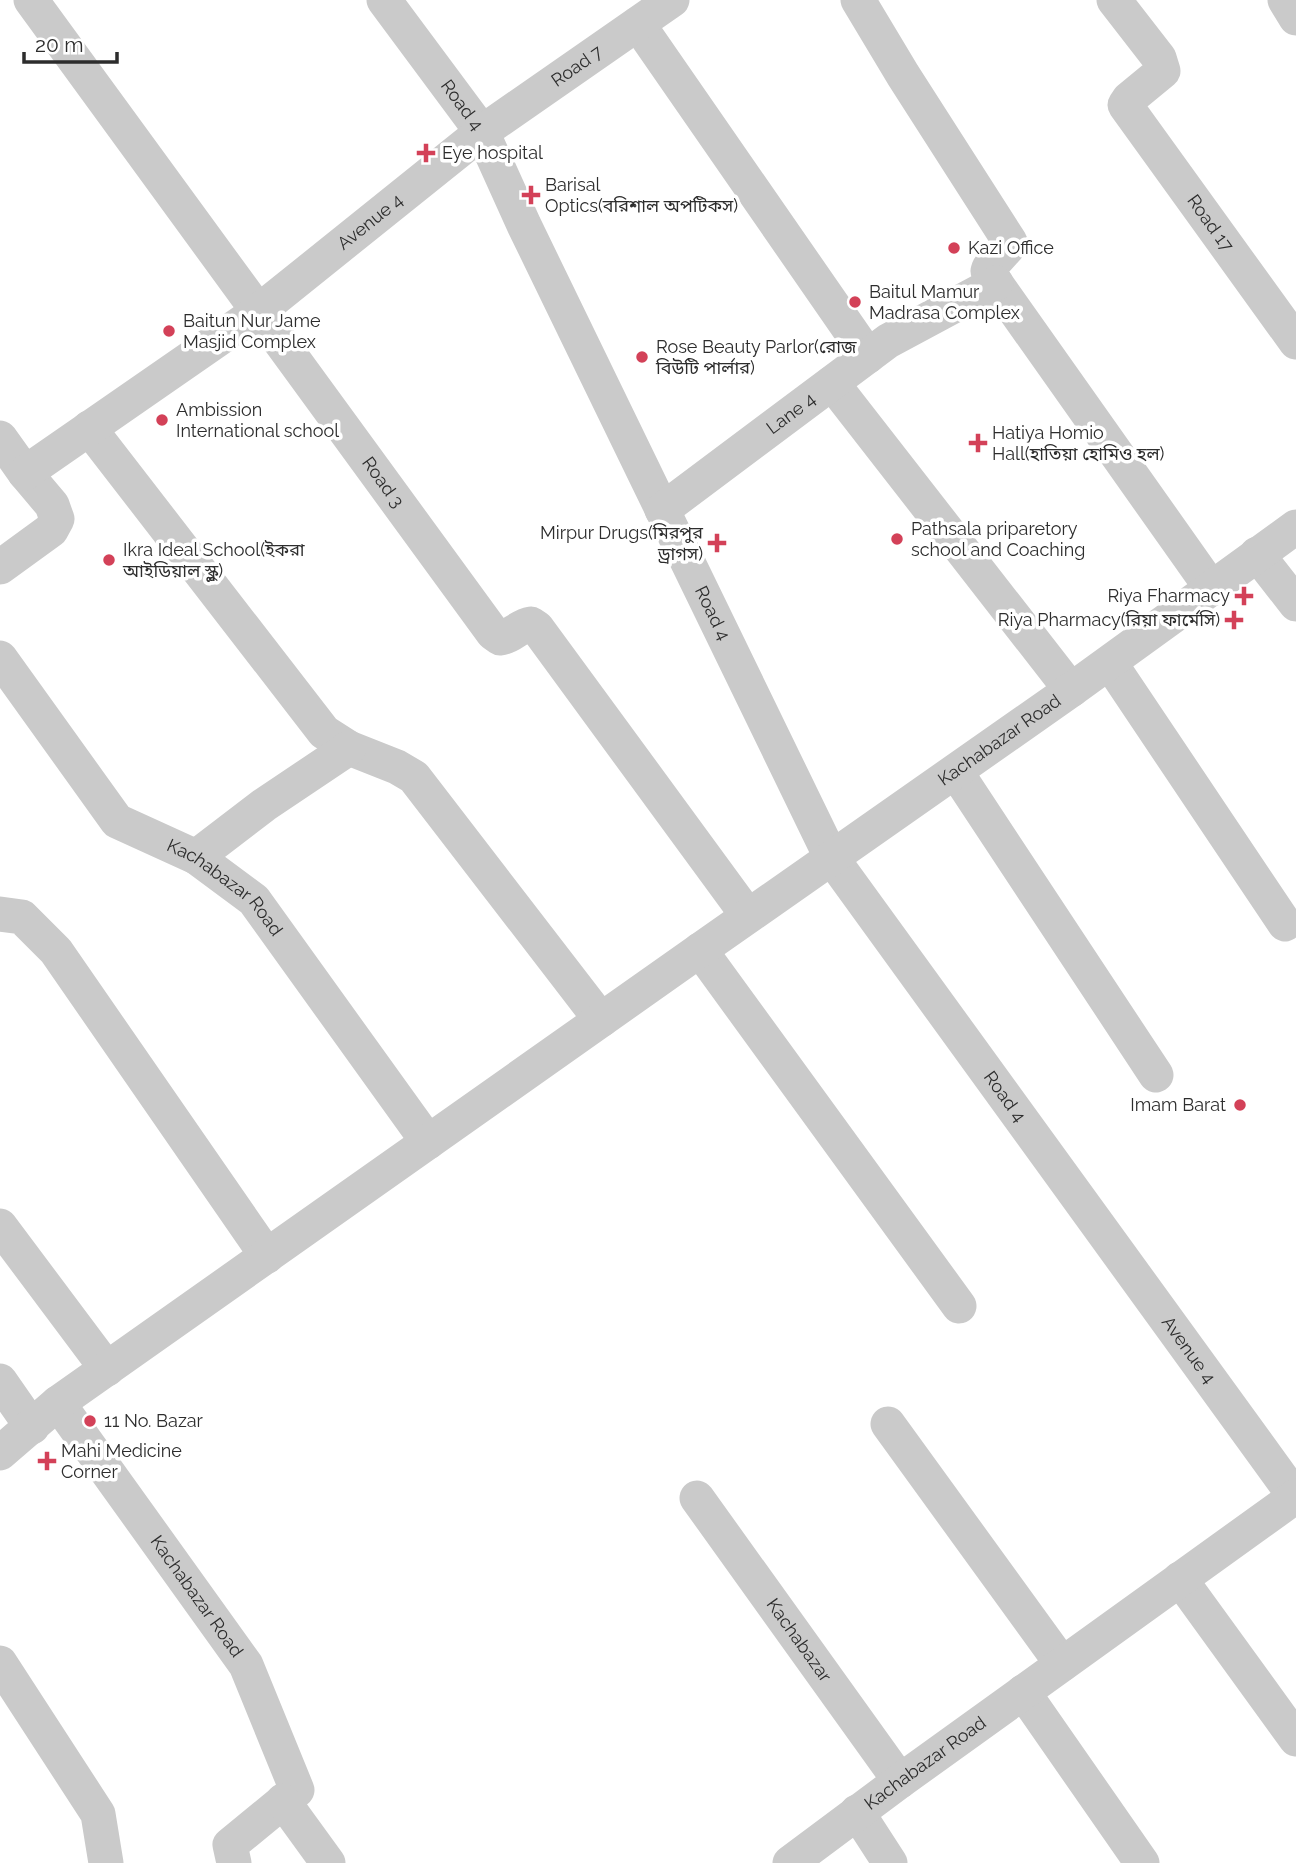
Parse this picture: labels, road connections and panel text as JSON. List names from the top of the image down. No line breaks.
{"streets":{"street":["Road 7","Road 4","Avenue 4","Road 17","Lane 4","Road 3","Kachabazar Road","Kachabazar"]},"crossings":[["Road 7","Road 4"],["Road 7","Avenue 4"],["Road 4","Avenue 4"],["Road 4","Lane 4"],["Road 4","Kachabazar Road"],["Avenue 4","Road 3"],["Avenue 4","Kachabazar Road"],["Road 3","Kachabazar Road"],["Kachabazar Road","Kachabazar"]],"places":{"health":["Eye hospital","Barisal Optics(বরিশাল অপটিকস)","Hatiya Homio Hall(হাতিয়া হোমিও হল)","Mirpur Drugs(মিরপুর ড্রাগস)","Riya Fharmacy","Riya Pharmacy(রিয়া ফার্মেসি)","Mahi Medicine Corner"],"other":["Kazi Office","Baitul Mamur Madrasa Complex","Baitun Nur Jame Masjid Complex","Rose Beauty Parlor(রোজ বিউটি পার্লার)","Ambission International school","Pathsala priparetory school and Coaching","Ikra Ideal School(ইকরা আইডিয়াল স্কুল)","Imam Barat","11 No. Bazar"]},"scale_bar":"20 m"}
